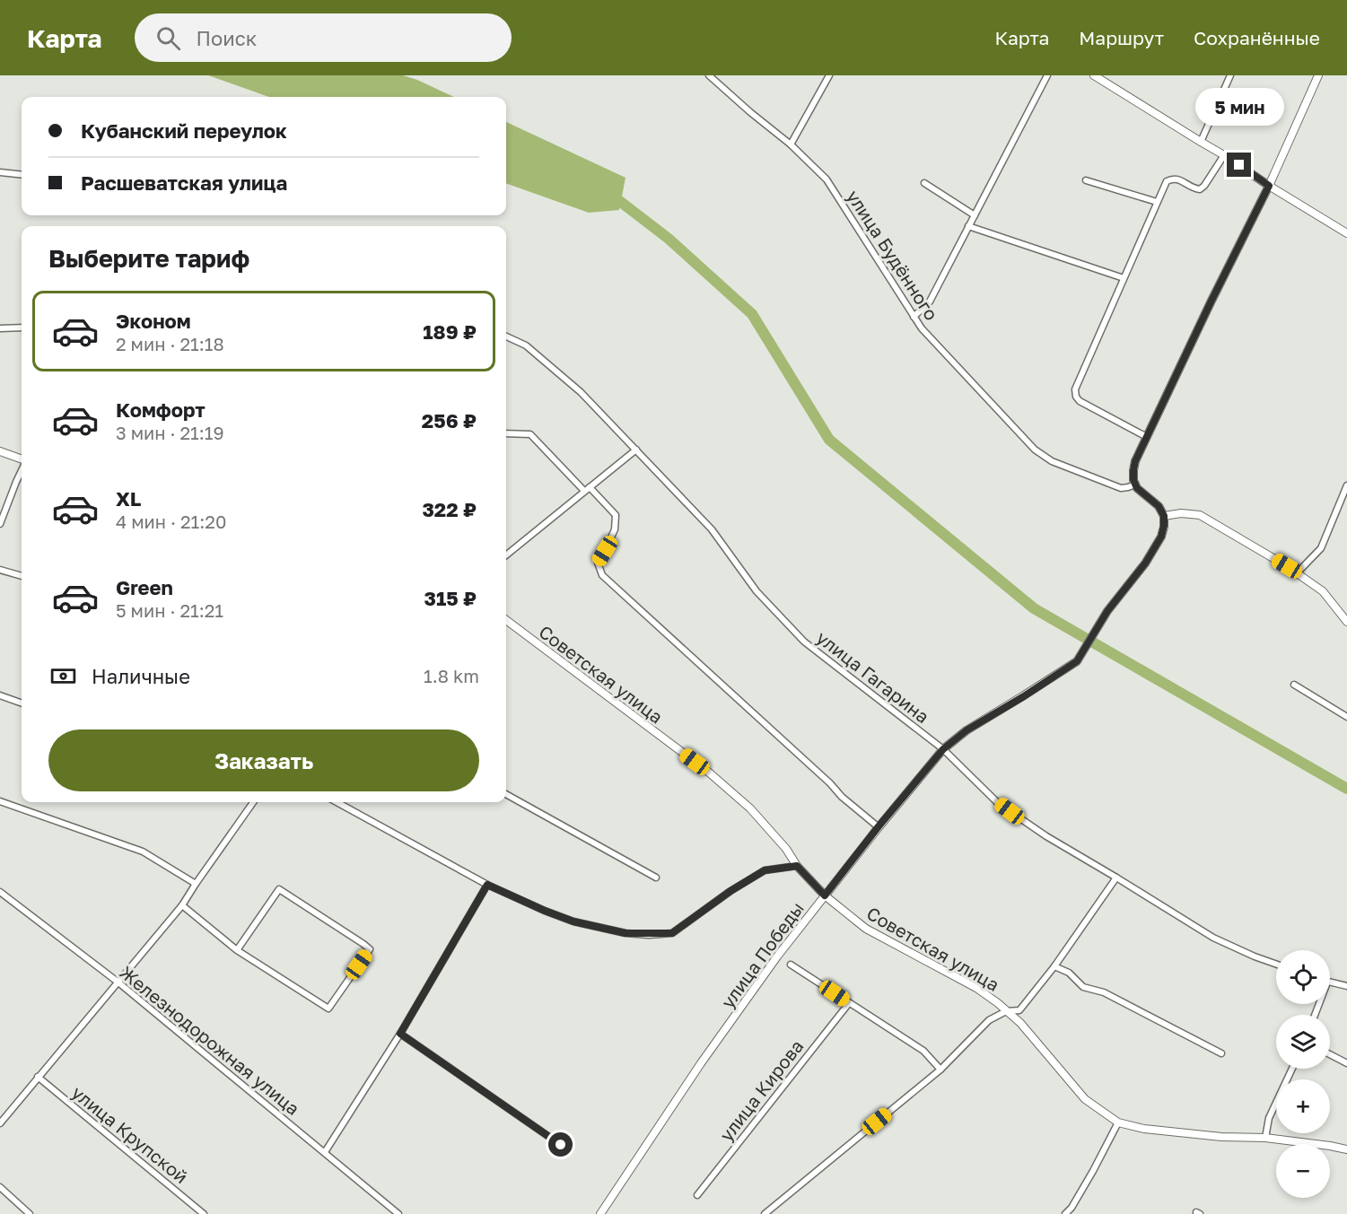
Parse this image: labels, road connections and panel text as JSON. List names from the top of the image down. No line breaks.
{"streets":{"street":["улица Будённого","Советская улица","улица Гагарина","улица Победы","Железнодорожная улица","улица Кирова","улица Крупской"]},"crossings":[["Советская улица","улица Победы"],["улица Гагарина","улица Победы"]],"page":{"header":"Карта","search":"Поиск","nav":["Карта","Маршрут","Сохранённые"],"bubble":"5 мин","banner":["Кубанский переулок","Расшеватская улица"],"heading":"Выберите тариф","list":[{"name":"Эконом","note":"2 мин · 21:18","value":"189 ₽"},{"name":"Комфорт","note":"3 мин · 21:19","value":"256 ₽"},{"name":"XL","note":"4 мин · 21:20","value":"322 ₽"},{"name":"Green","note":"5 мин · 21:21","value":"315 ₽"}],"pay":["Наличные","1.8 km"],"buttons":"Заказать","map_buttons":["+","−"]}}
